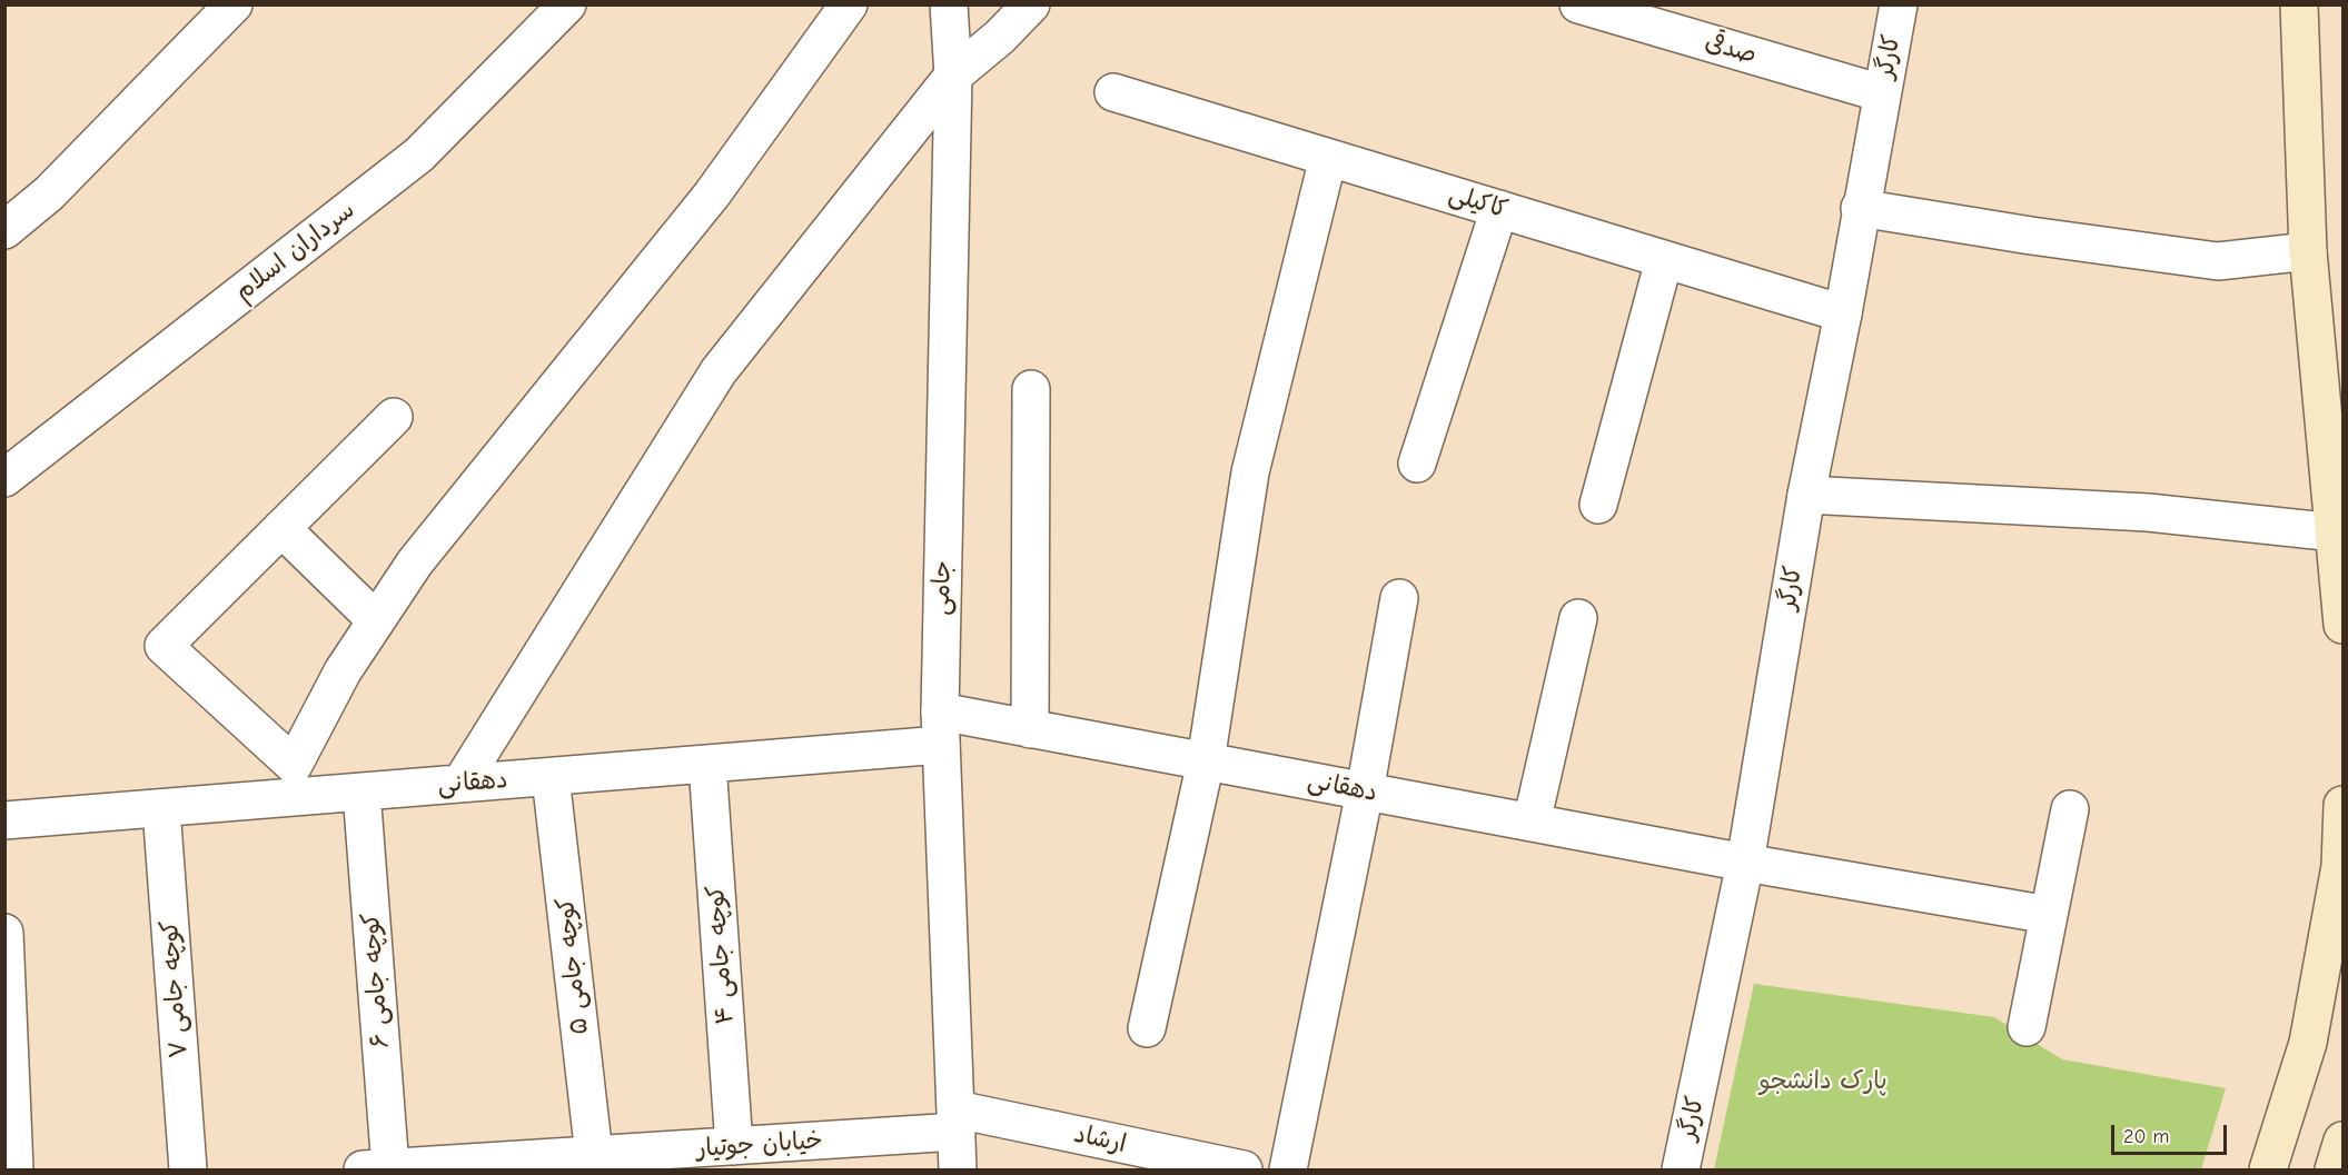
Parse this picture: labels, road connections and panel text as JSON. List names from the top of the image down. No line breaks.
{"streets":{"street":["صدقی","کارگر","کاکیلی","سرداران اسلام","جامی","دهقانی","کوچه جامی ۴","کوچه جامی ۵","کوچه جامی ۶","کوچه جامی ۷","ارشاد","خیابان جوتیار"]},"crossings":[["صدقی","کارگر"],["کارگر","کاکیلی"],["کارگر","دهقانی"],["جامی","دهقانی"],["جامی","ارشاد"],["جامی","خیابان جوتیار"],["دهقانی","کوچه جامی ۴"],["دهقانی","کوچه جامی ۵"],["دهقانی","کوچه جامی ۶"],["دهقانی","کوچه جامی ۷"],["کوچه جامی ۴","خیابان جوتیار"],["کوچه جامی ۵","خیابان جوتیار"],["کوچه جامی ۶","خیابان جوتیار"],["ارشاد","خیابان جوتیار"]],"parks":["پارک دانشجو"],"scale_bar":"20 m"}
